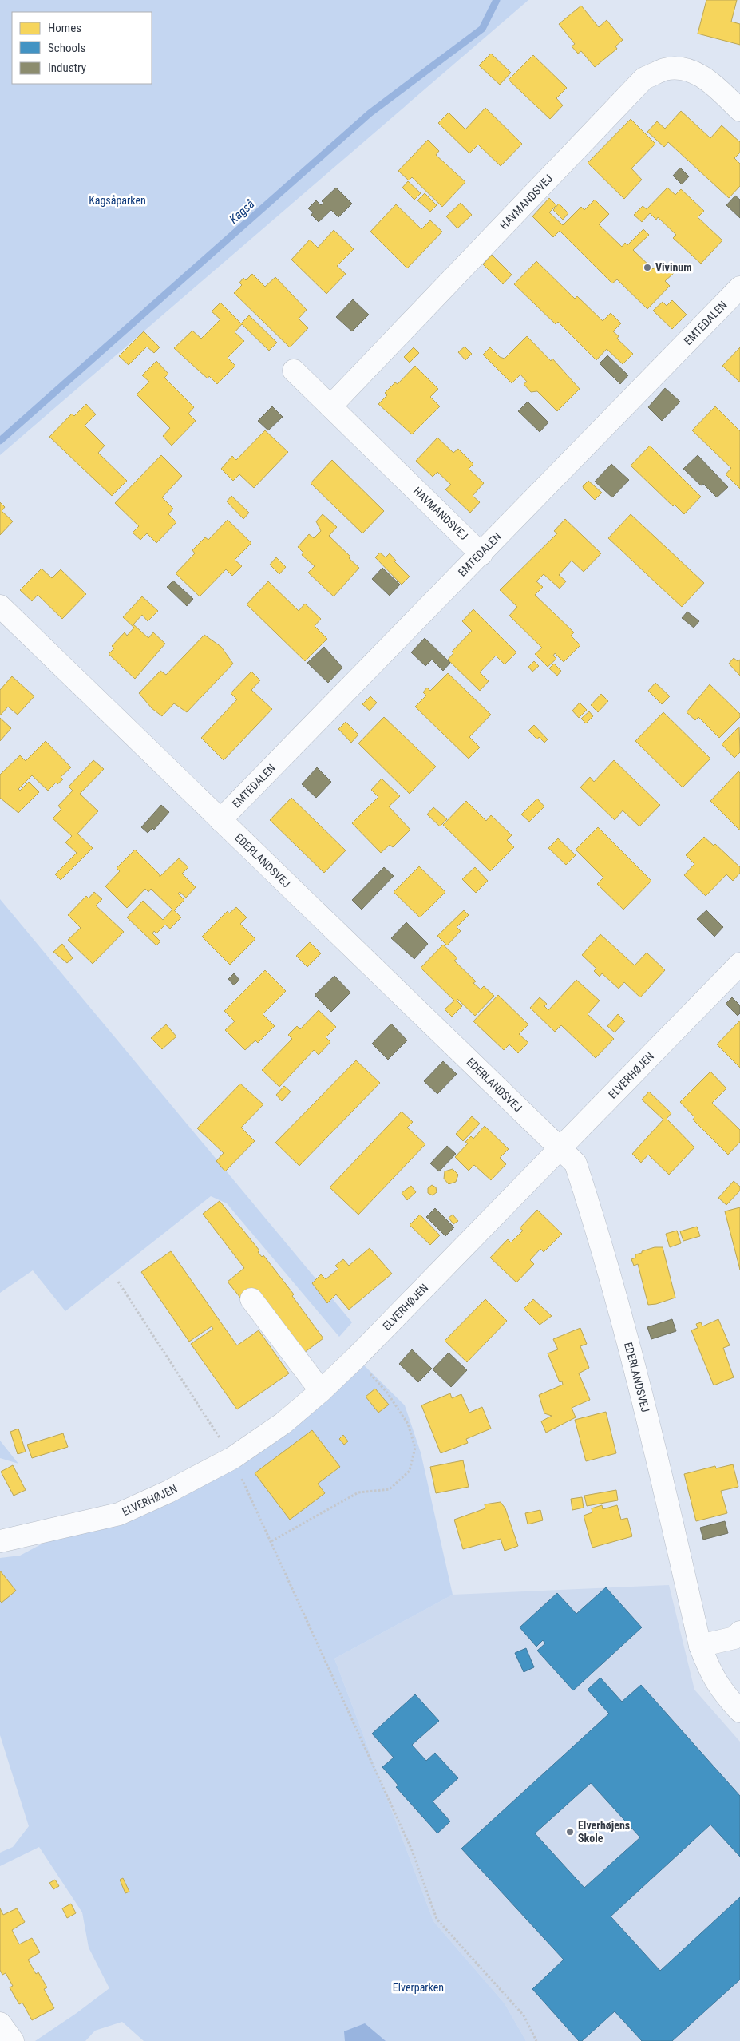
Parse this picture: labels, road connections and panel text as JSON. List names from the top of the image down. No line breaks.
{"streets":{"street":["HAVMANDSVEJ","EMTEDALEN","EDERLANDSVEJ","ELVERHØJEN"]},"crossings":[["HAVMANDSVEJ","EMTEDALEN"],["EMTEDALEN","EDERLANDSVEJ"],["EDERLANDSVEJ","ELVERHØJEN"]],"water":["Kagså"],"parks":["Kagsåparken","Elverparken"],"places":["Vivinum","Elverhøjens Skole"],"legend":["Homes","Schools","Industry"]}
